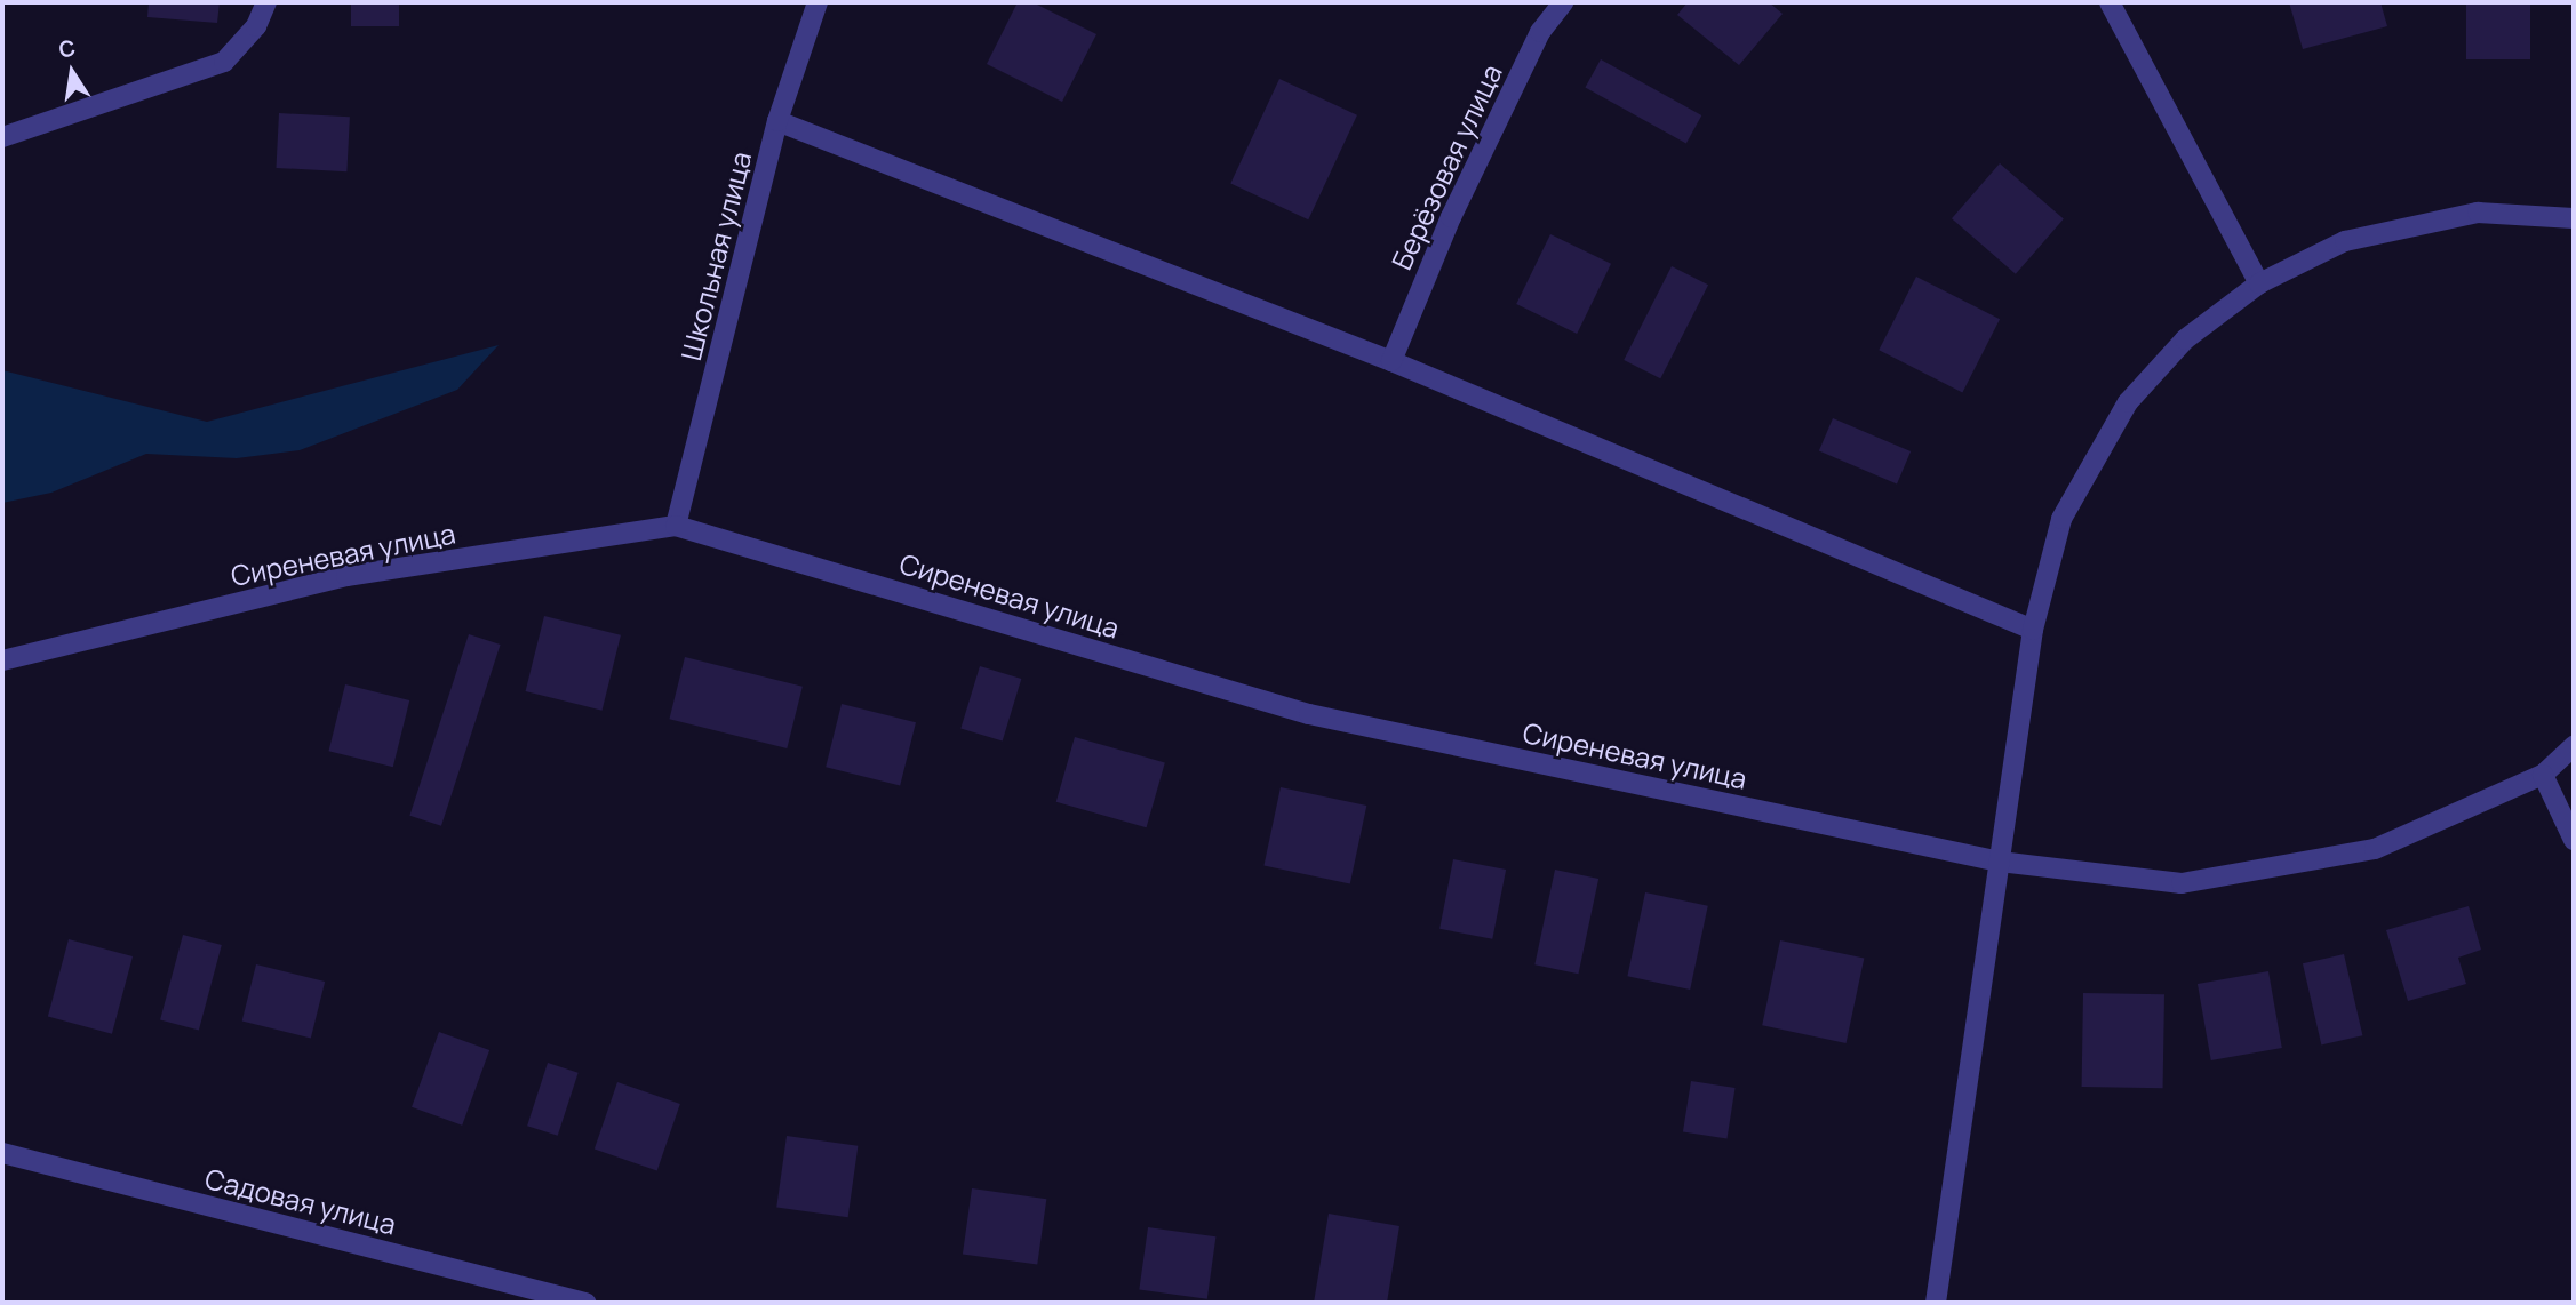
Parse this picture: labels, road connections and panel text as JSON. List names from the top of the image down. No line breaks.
{"streets":{"street":["Берёзовая улица","Школьная улица","Сиреневая улица","Садовая улица"]},"crossings":[["Школьная улица","Сиреневая улица"]],"north":"top"}
